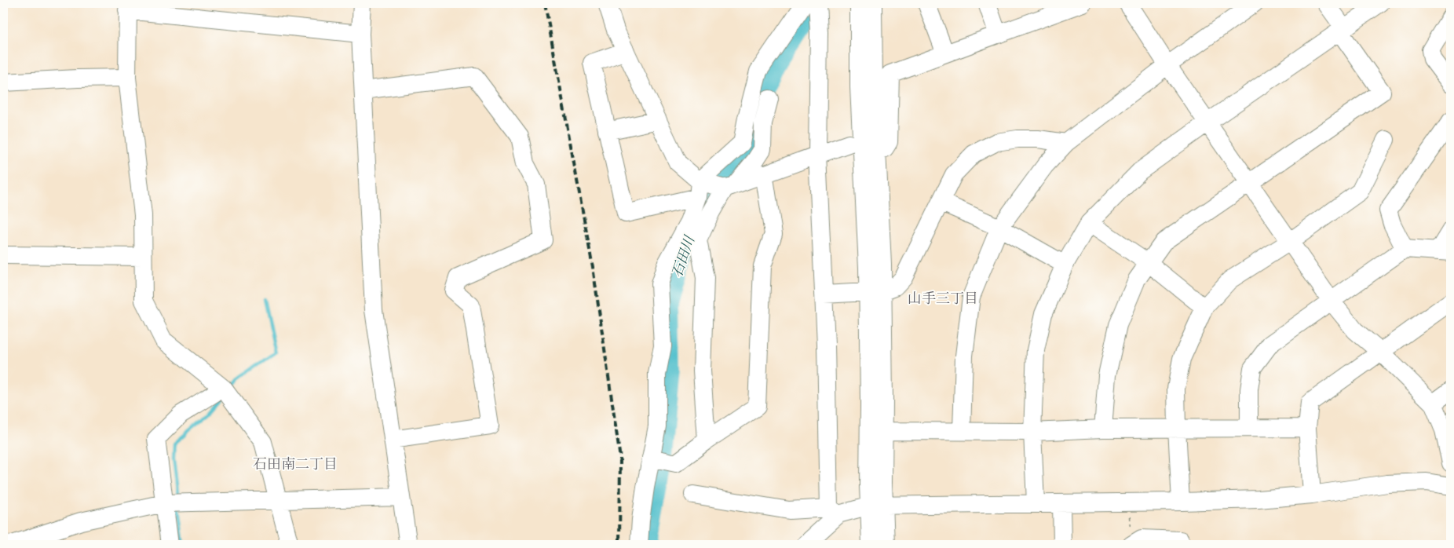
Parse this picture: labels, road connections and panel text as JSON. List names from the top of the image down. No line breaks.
{"districts":["山手三丁目","石田南二丁目"],"water":["石田川"]}
